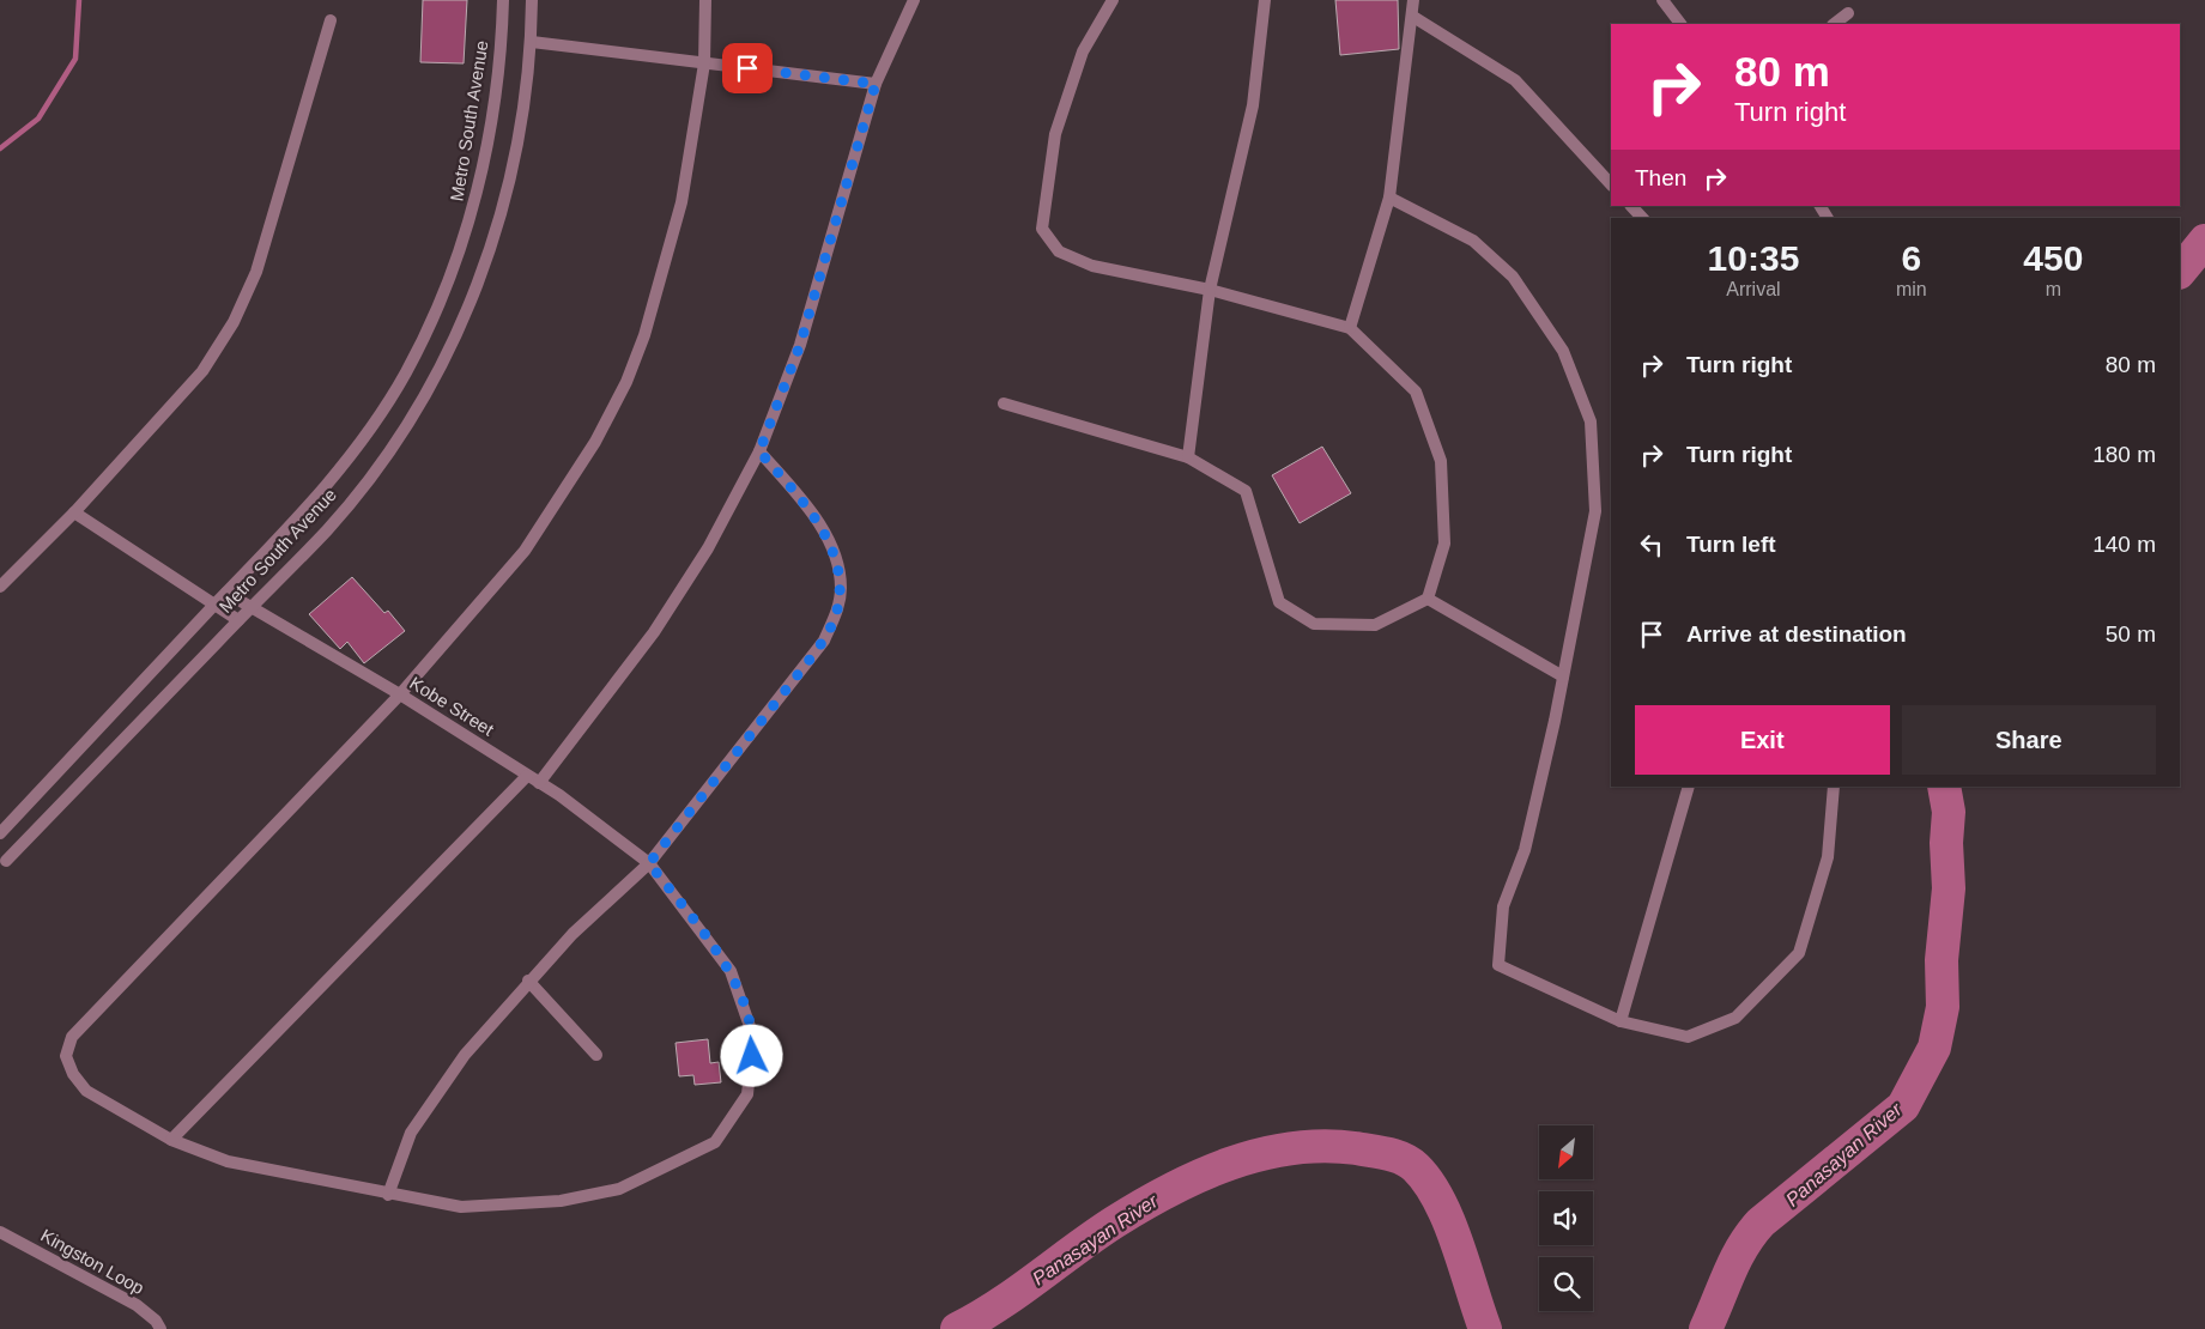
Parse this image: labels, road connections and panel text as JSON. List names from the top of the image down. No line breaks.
{"streets":{"street":["Metro South Avenue","Kobe Street","Kingston Loop"]},"crossings":[["Metro South Avenue","Kobe Street"]],"water":["Panasayan River"],"north":"bottom left","page":{"turn":["80 m","Turn right"],"then":"Then","eta":["10:35","Arrival","6","min","450","m"],"list":[{"name":"Turn right","value":"80 m"},{"name":"Turn right","value":"180 m"},{"name":"Turn left","value":"140 m"},{"name":"Arrive at destination","value":"50 m"}],"buttons":["Exit","Share"]}}
